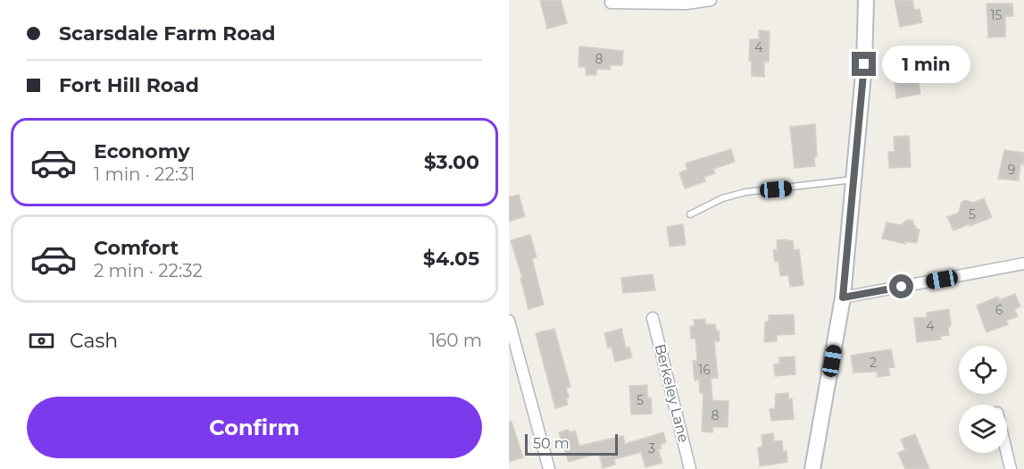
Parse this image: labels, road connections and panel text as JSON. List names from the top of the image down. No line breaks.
{"streets":{"street":["Berkeley Lane"]},"house_numbers":["15","4","8","9","5","6","4","2","16","5","8","3"],"scale_bar":"50 m","page":{"banner":["Scarsdale Farm Road","Fort Hill Road"],"bubble":"1 min","list":[{"name":"Economy","note":"1 min · 22:31","value":"$3.00"},{"name":"Comfort","note":"2 min · 22:32","value":"$4.05"}],"pay":["Cash","160 m"],"buttons":"Confirm","scale":"50 m"}}
